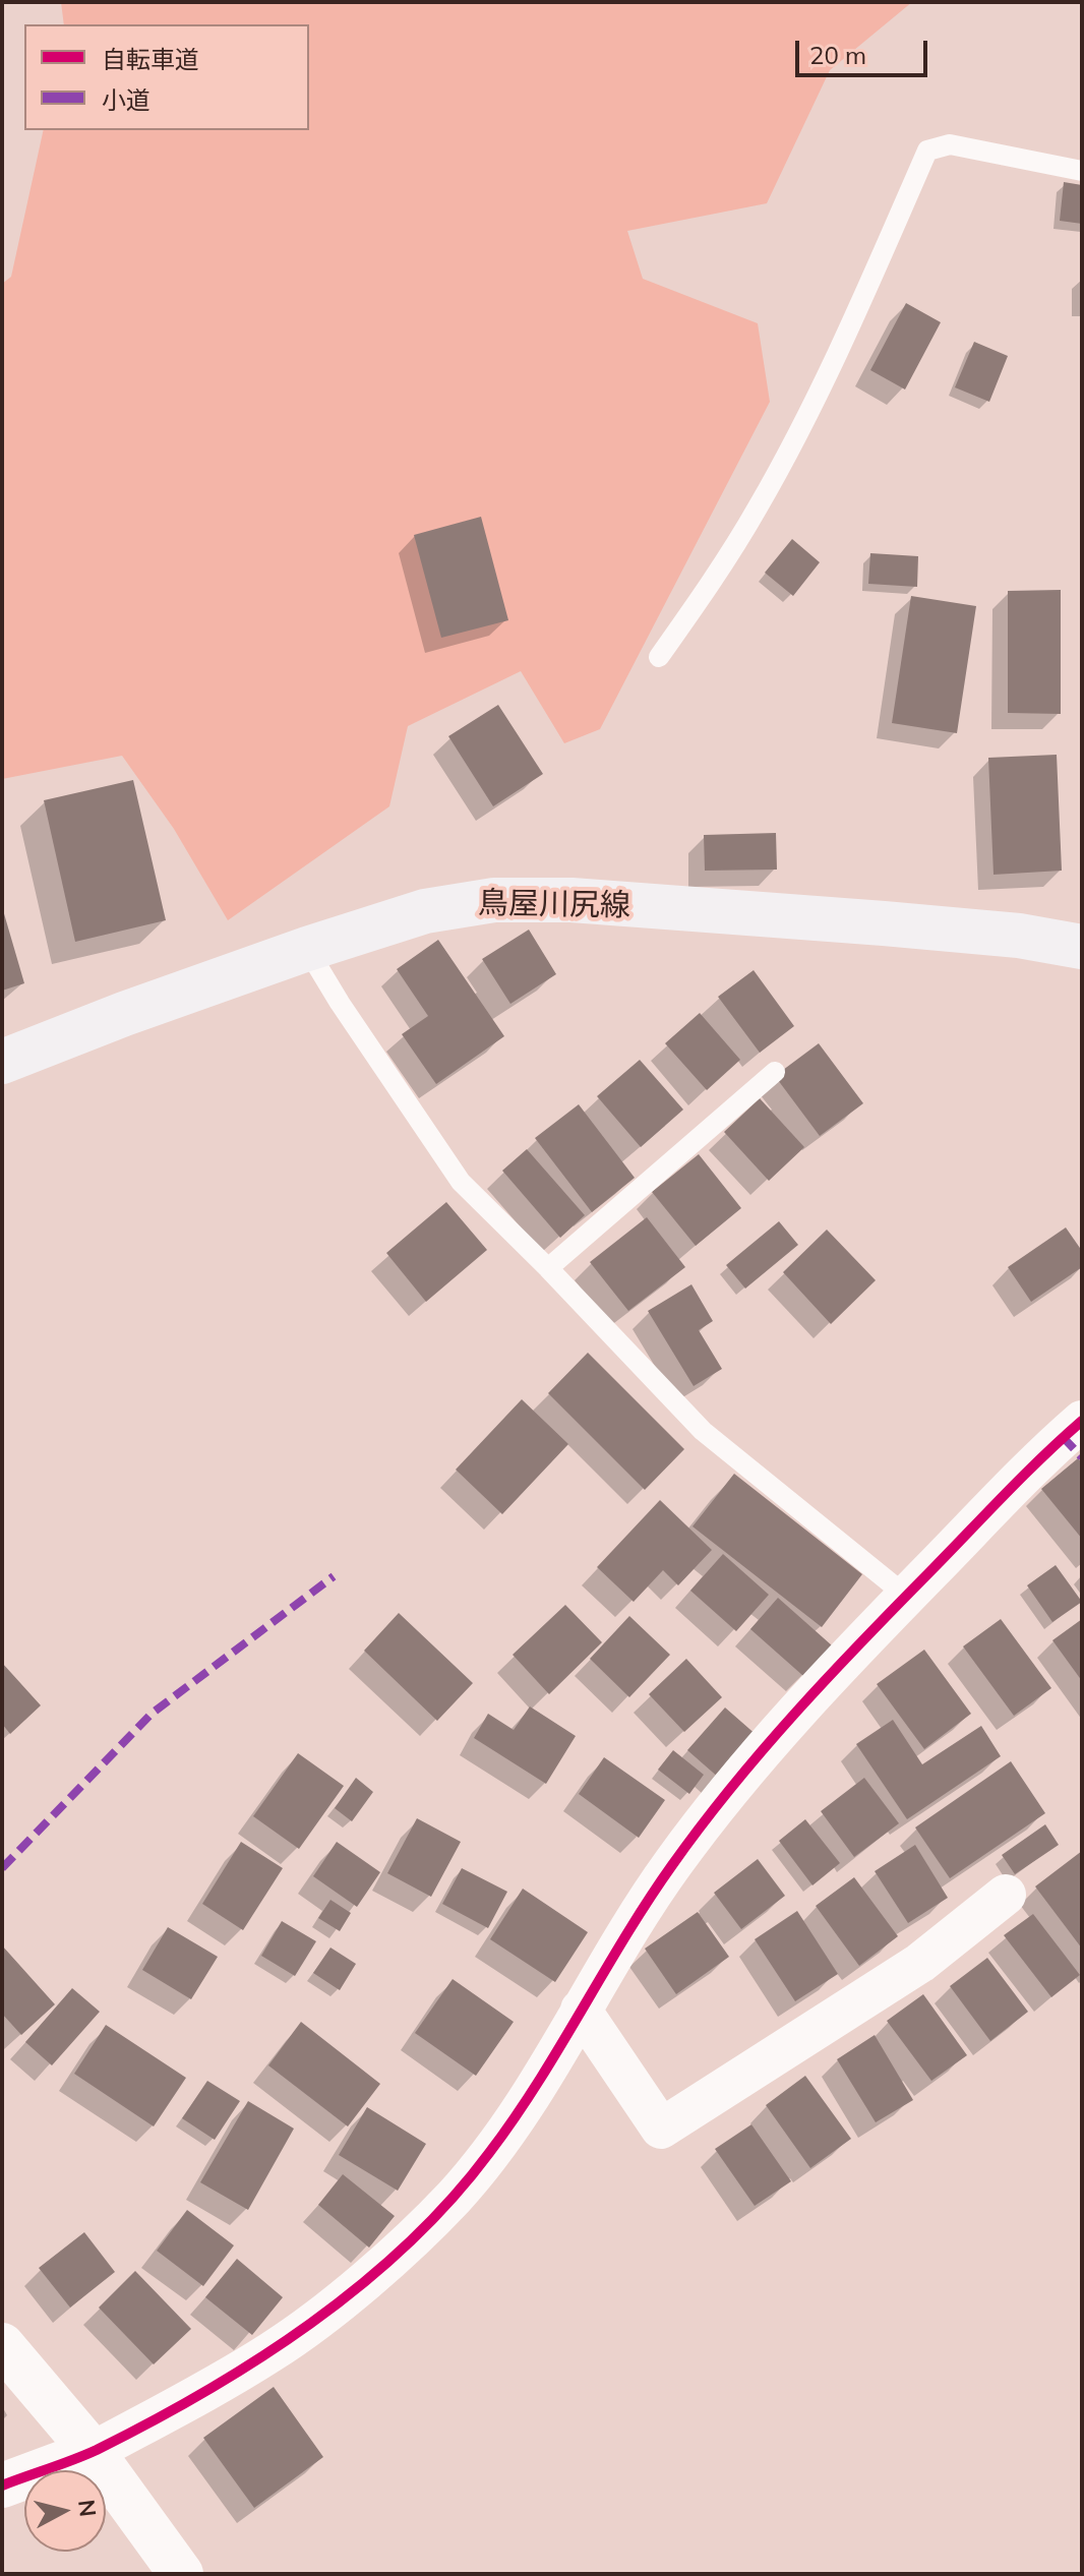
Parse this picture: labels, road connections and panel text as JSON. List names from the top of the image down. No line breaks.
{"streets":{"main road":["鳥屋川尻線"]},"legend":["自転車道","小道"],"scale_bar":"20 m","north":"right"}
